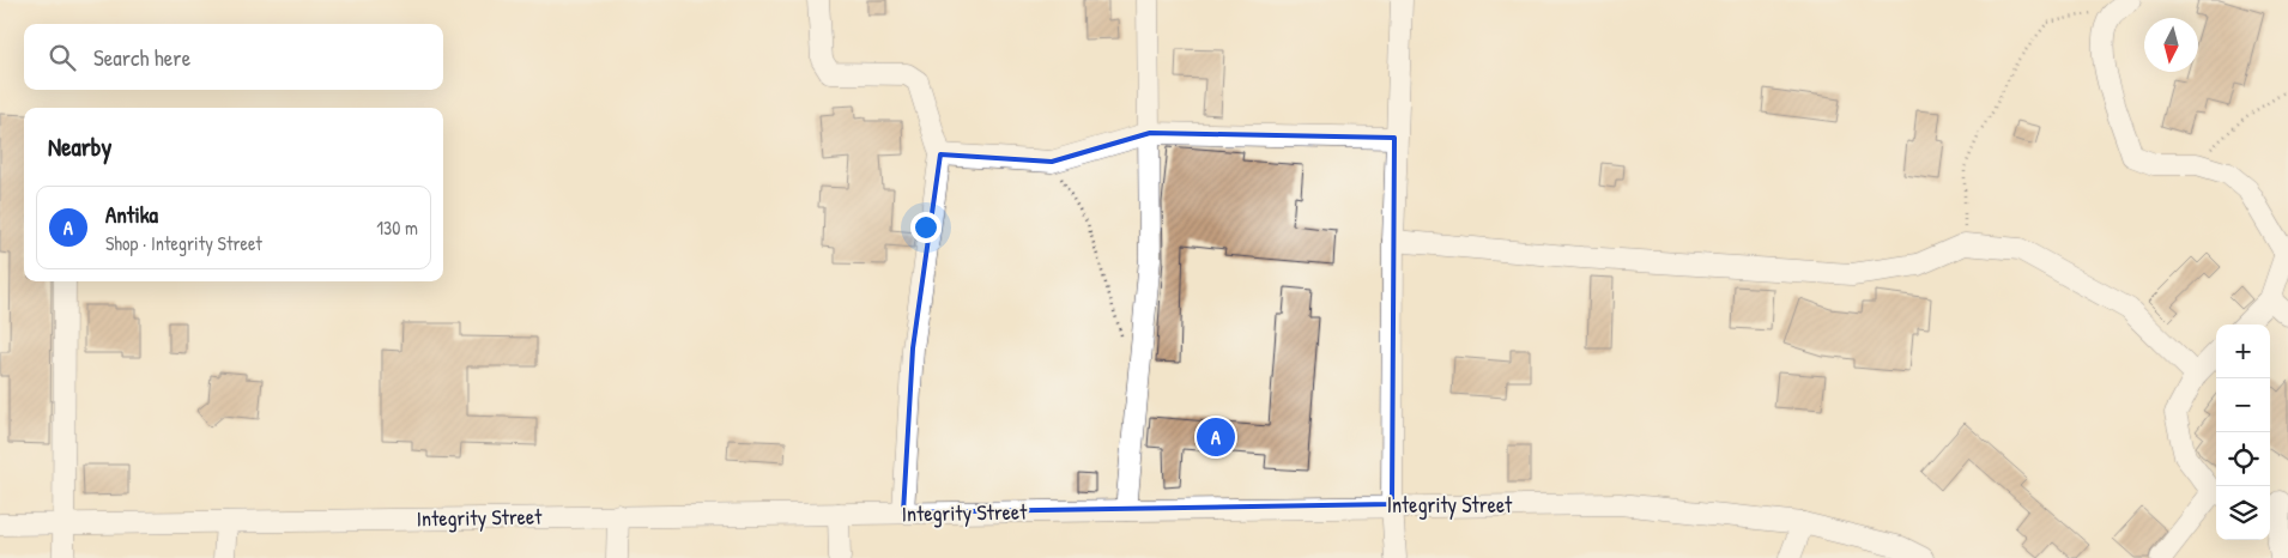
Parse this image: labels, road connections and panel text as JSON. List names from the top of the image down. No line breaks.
{"streets":{"street":["Integrity Street"]},"north":"bottom","page":{"search":"Search here","heading":"Nearby","list":[{"mark":"A","name":"Antika","note":"Shop · Integrity Street","value":"130 m"}],"map_buttons":["+","−"],"pins":"A"}}
